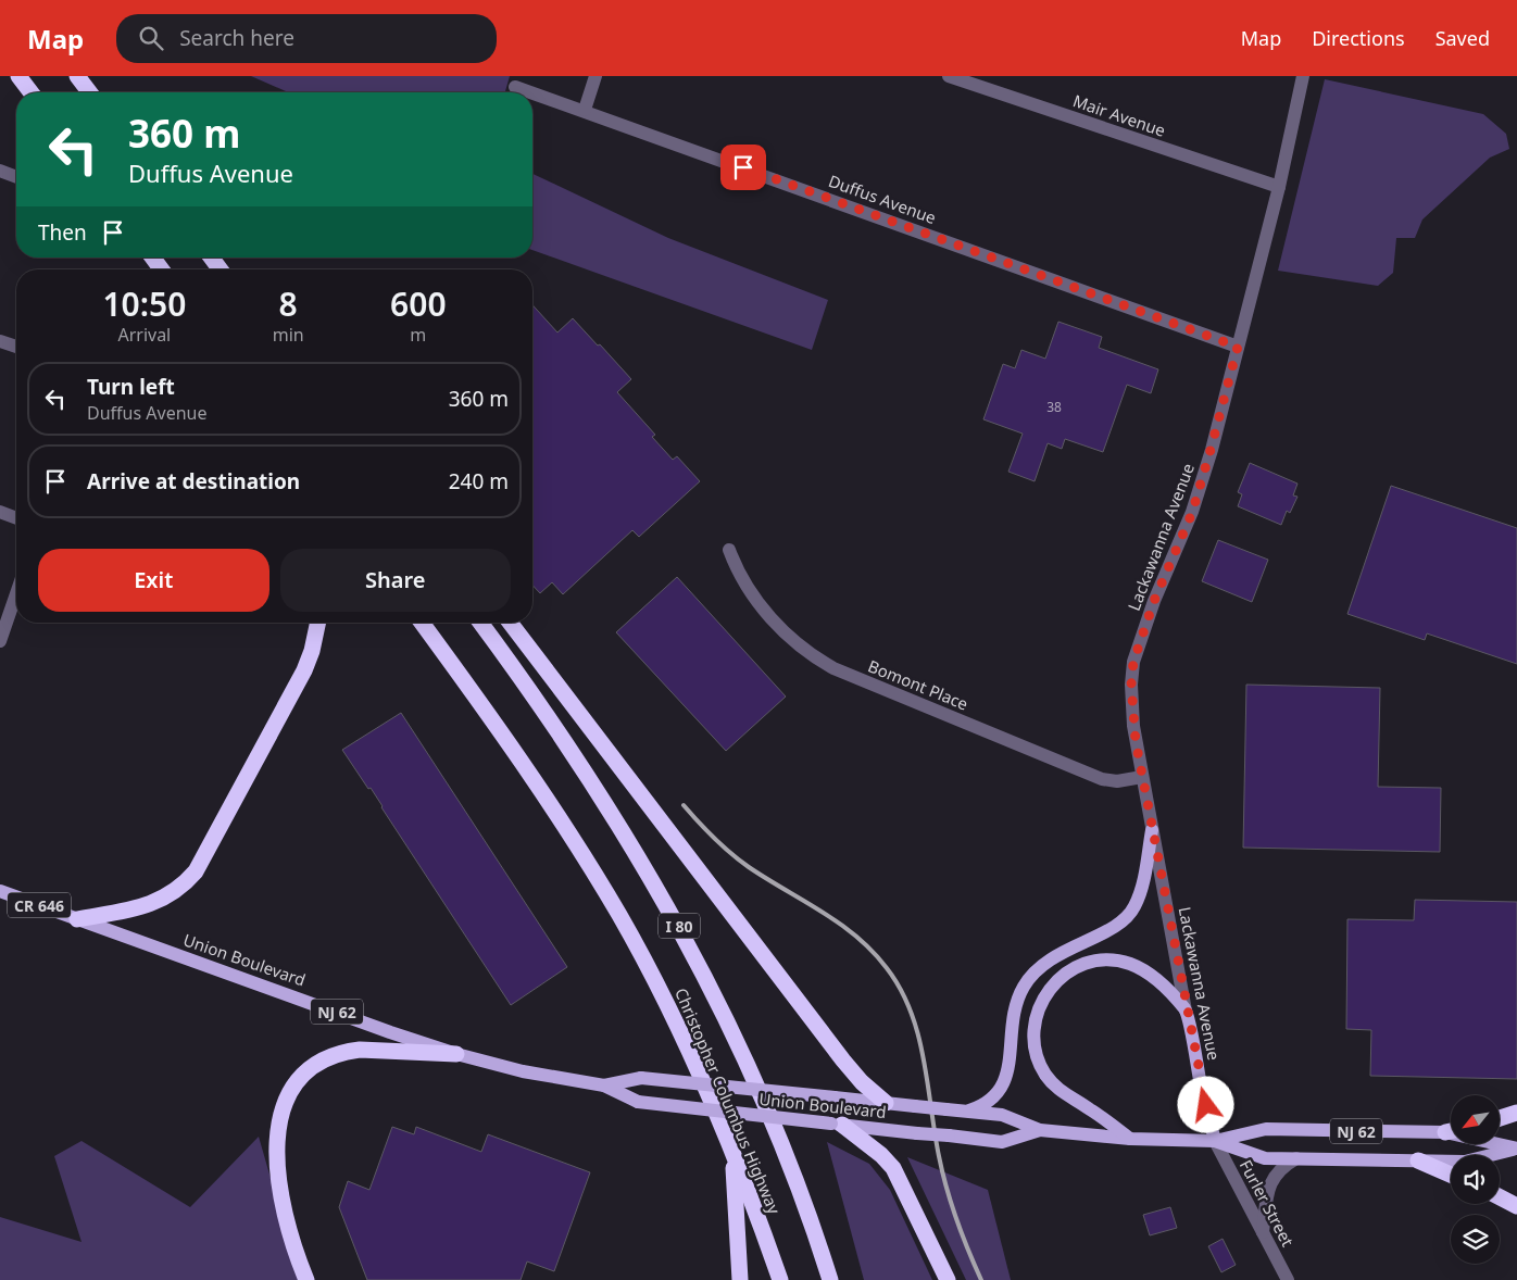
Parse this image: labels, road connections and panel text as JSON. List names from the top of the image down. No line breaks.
{"streets":{"highway":["I 80","Christopher Columbus Highway"],"main road":["Lackawanna Avenue","CR 646","Union Boulevard","NJ 62"],"street":["Mair Avenue","Duffus Avenue","Bomont Place","Furler Street"]},"crossings":[["Mair Avenue","Lackawanna Avenue"],["Duffus Avenue","Lackawanna Avenue"],["Lackawanna Avenue","Bomont Place"],["Lackawanna Avenue","Union Boulevard"],["Lackawanna Avenue","Furler Street"],["Union Boulevard","Furler Street"]],"house_numbers":["38"],"north":"bottom left","page":{"header":"Map","search":"Search here","nav":["Map","Directions","Saved"],"turn":["360 m","Duffus Avenue"],"then":"Then","eta":["10:50","Arrival","8","min","600","m"],"list":[{"name":"Turn left","note":"Duffus Avenue","value":"360 m"},{"name":"Arrive at destination","value":"240 m"}],"buttons":["Exit","Share"]}}
